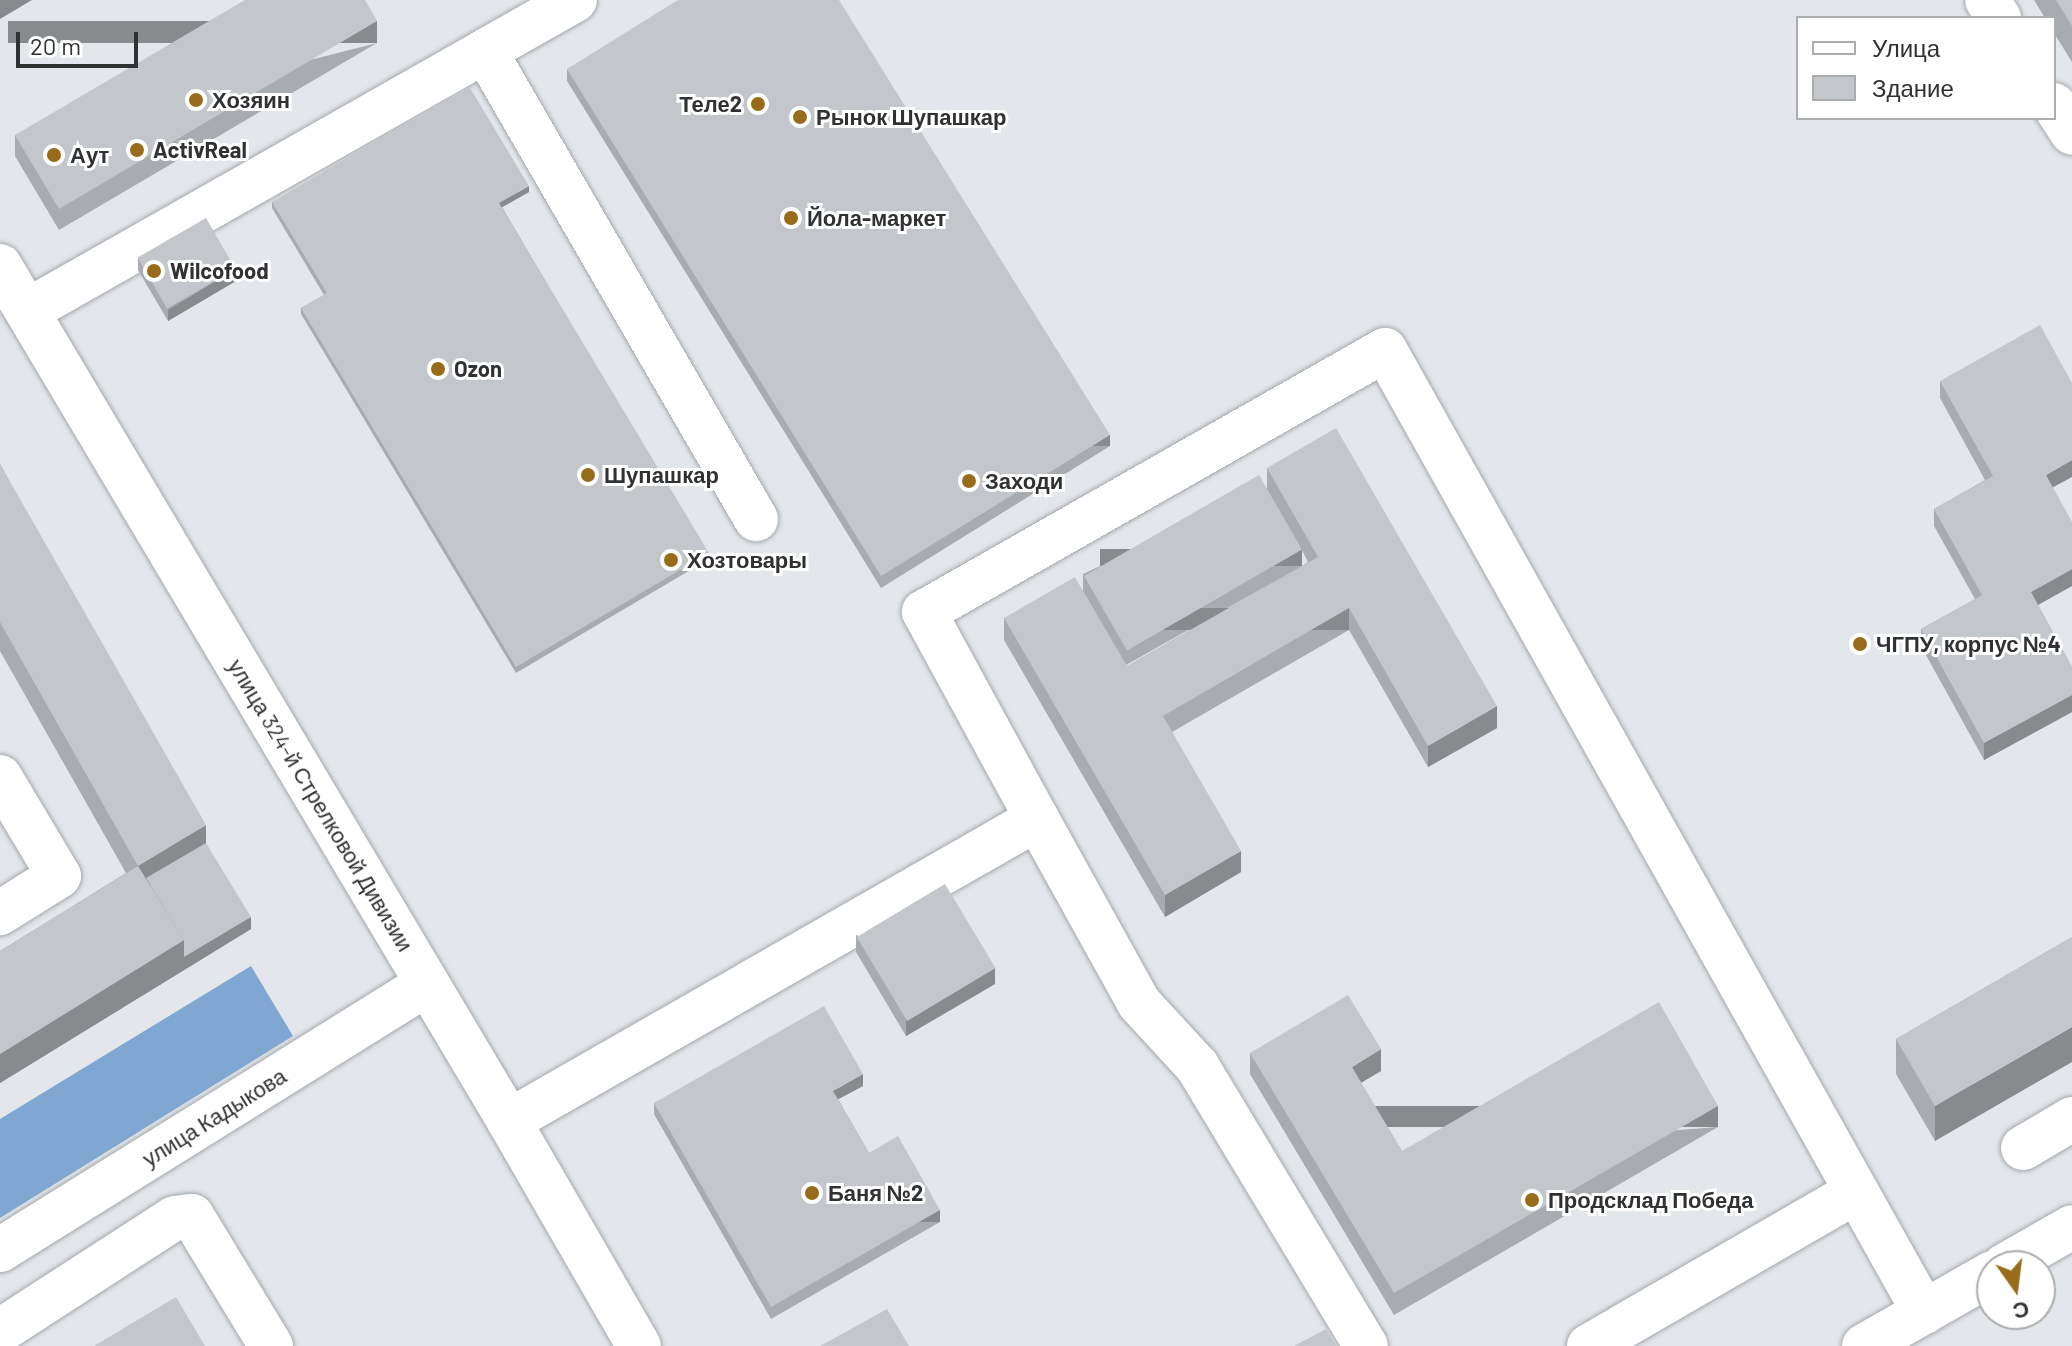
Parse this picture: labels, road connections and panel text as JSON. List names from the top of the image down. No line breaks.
{"streets":{"street":["улица 324-й Стрелковой Дивизии","улица Кадыкова"]},"crossings":[["улица 324-й Стрелковой Дивизии","улица Кадыкова"]],"places":["Хозяин","Теле2","Рынок Шупашкар","ActivReal","Аут","Йола-маркет","Wilcofood","Ozon","Шупашкар","Заходи","Хозтовары","ЧГПУ, корпус №4","Баня №2","Продсклад Победа"],"legend":["Улица","Здание"],"scale_bar":"20 m","north":"bottom"}
